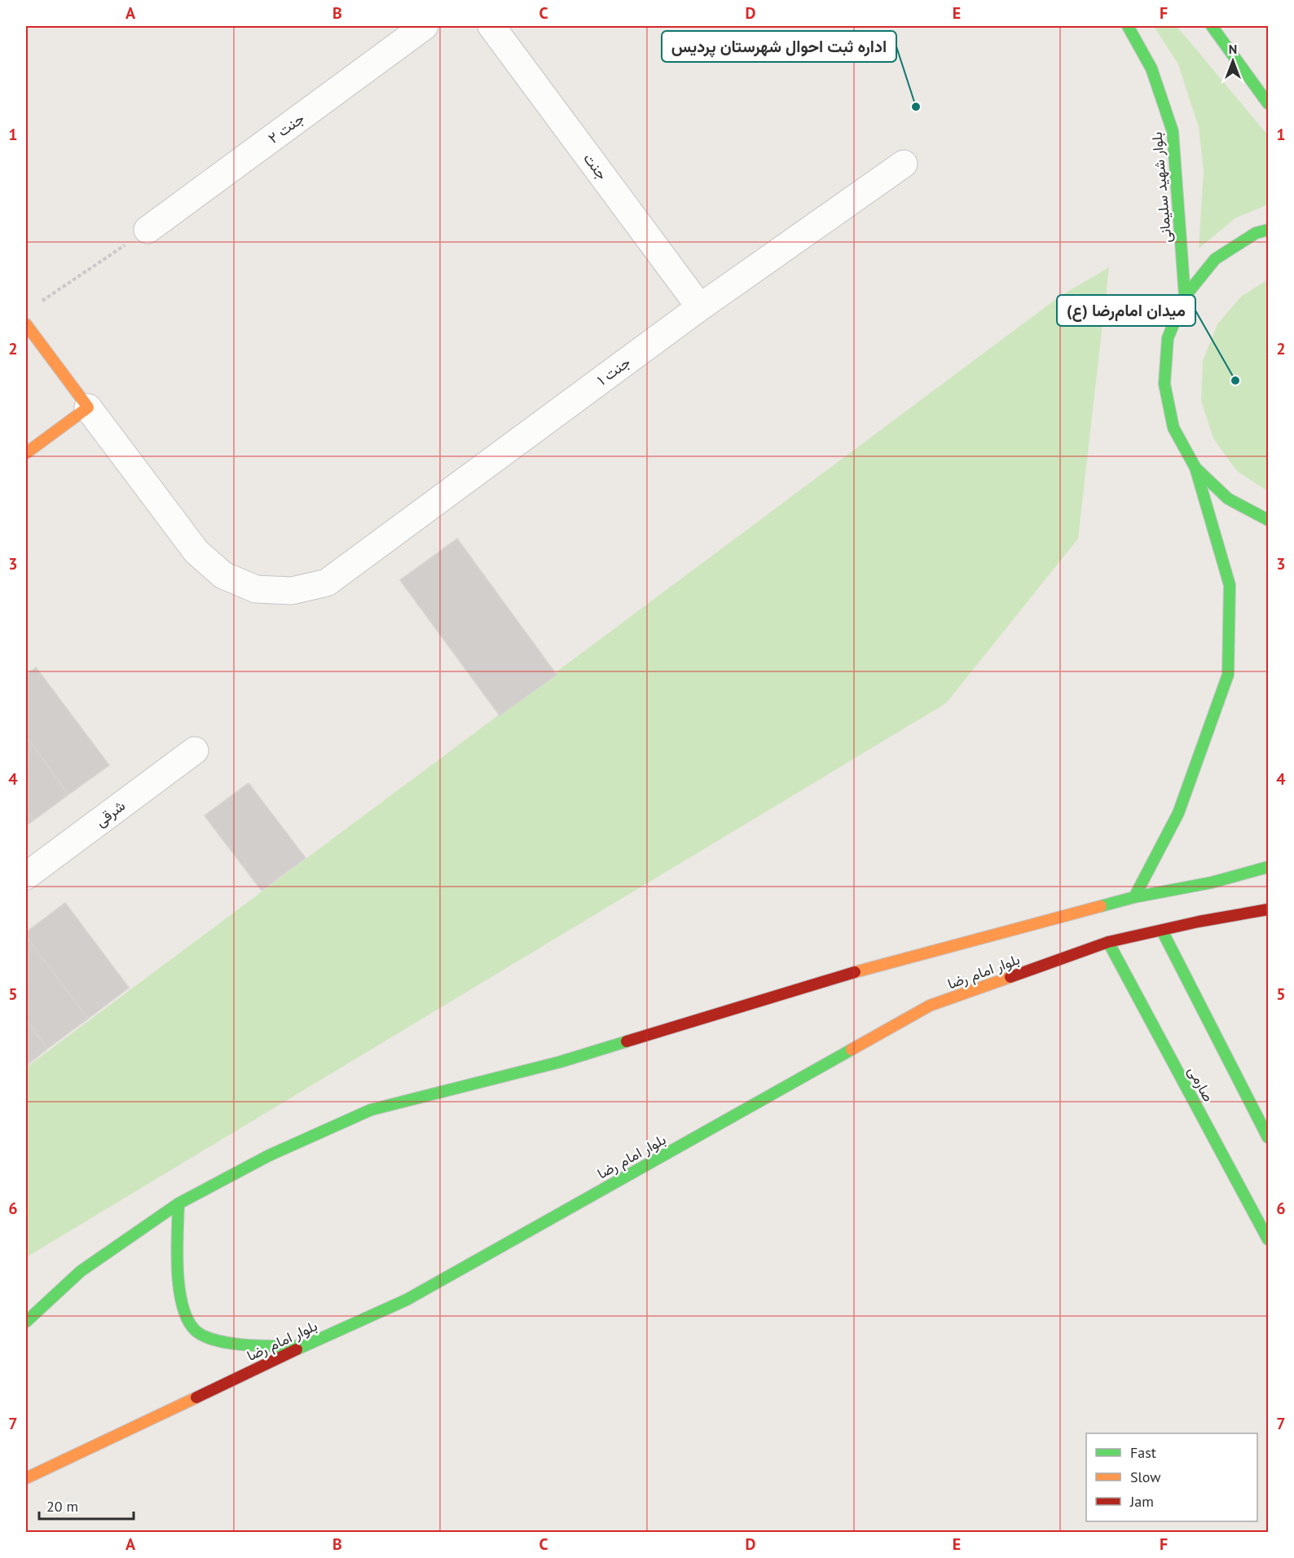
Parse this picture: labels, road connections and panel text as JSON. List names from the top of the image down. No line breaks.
{"streets":{"main road":["بلوار شهید سلیمانی","بلوار امام رضا","صارمی"],"street":["جنت ۲","جنت","جنت ۱","شرقی"]},"crossings":[["جنت","جنت ۱"],["بلوار امام رضا","صارمی"]],"places":["اداره ثبت احوال شهرستان پردیس","میدان امام‌رضا (ع)"],"legend":["Fast","Slow","Jam"],"scale_bar":"20 m","north":"top","grid":{"columns":["A","B","C","D","E","F"],"rows":["1","2","3","4","5","6","7"]}}
